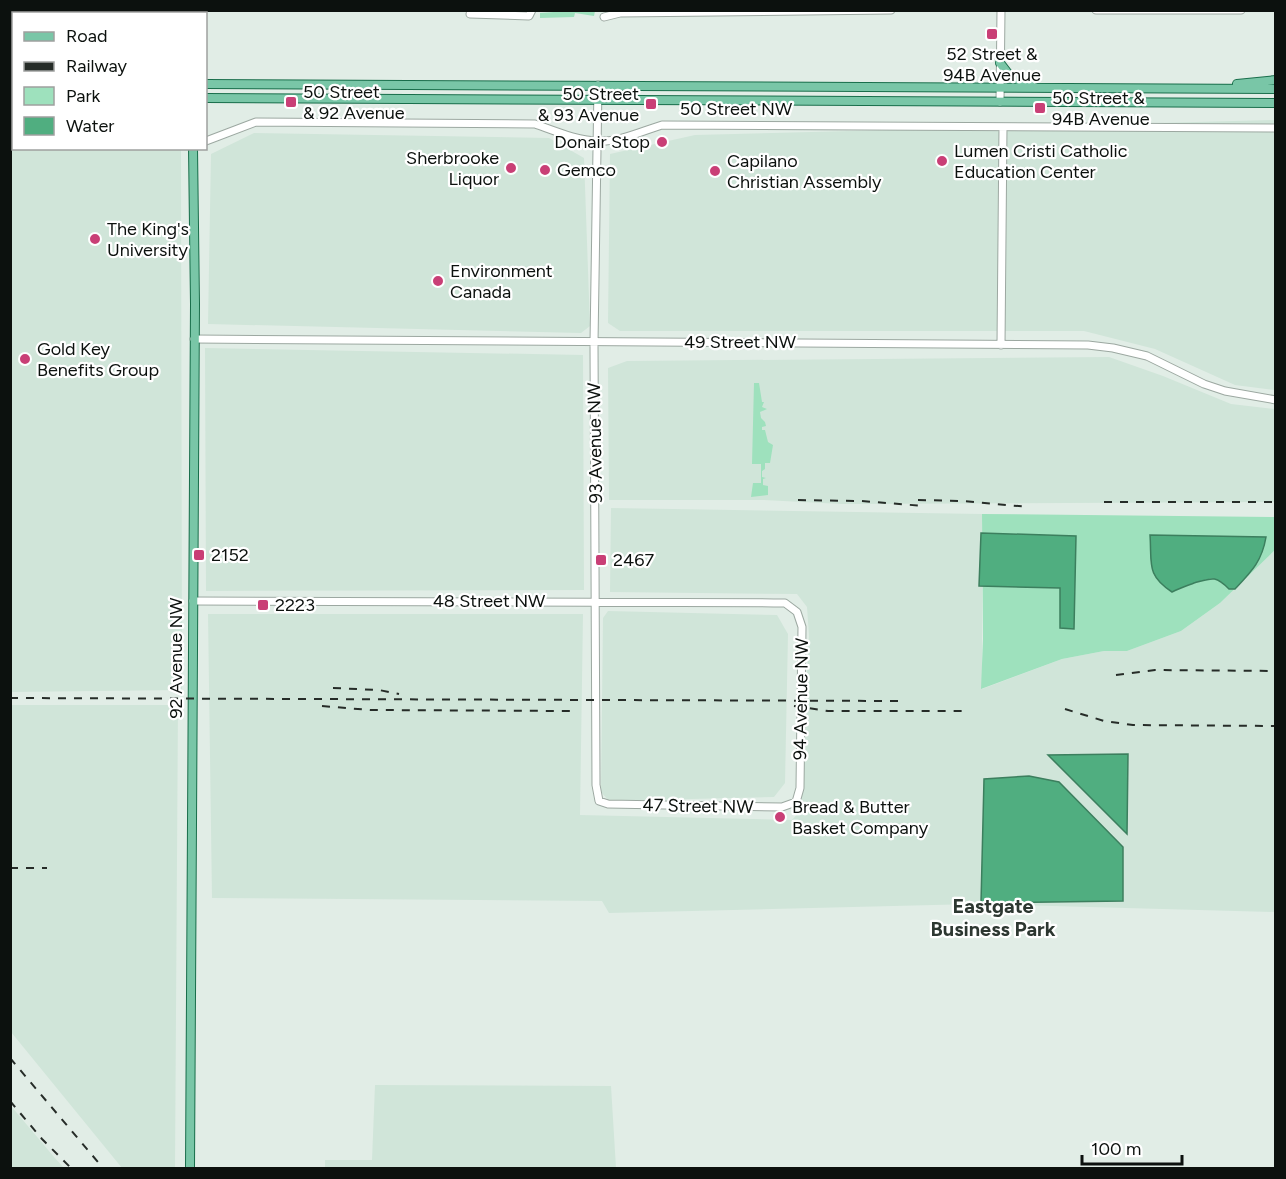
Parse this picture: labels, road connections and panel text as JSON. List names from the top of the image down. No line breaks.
{"streets":{"main road":["50 Street NW","92 Avenue NW"],"street":["49 Street NW","93 Avenue NW","48 Street NW","94 Avenue NW","47 Street NW"]},"crossings":[["50 Street NW","93 Avenue NW"],["49 Street NW","93 Avenue NW"],["49 Street NW","92 Avenue NW"],["93 Avenue NW","48 Street NW"],["93 Avenue NW","47 Street NW"],["48 Street NW","92 Avenue NW"],["48 Street NW","94 Avenue NW"],["94 Avenue NW","47 Street NW"]],"districts":["Eastgate Business Park"],"places":{"transit":["52 Street & 94B Avenue","50 Street & 92 Avenue","50 Street & 93 Avenue","50 Street & 94B Avenue","2152","2467","2223"],"other":["Donair Stop","Lumen Cristi Catholic Education Center","Sherbrooke Liquor","Gemco","Capilano Christian Assembly","The King's University","Environment Canada","Gold Key Benefits Group","Bread & Butter Basket Company"]},"legend":["Road","Railway","Park","Water"],"scale_bar":"100 m"}
